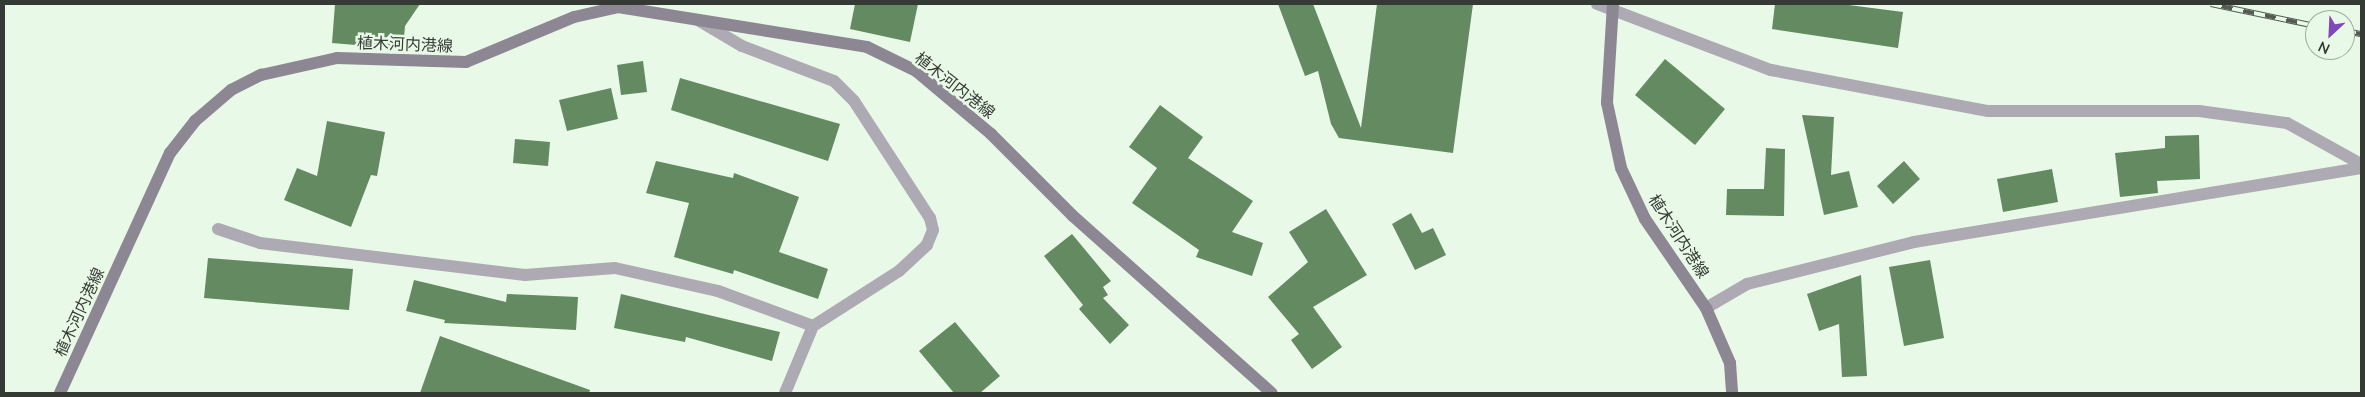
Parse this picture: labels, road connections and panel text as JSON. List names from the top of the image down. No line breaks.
{"streets":{"main road":["植木河内港線"]},"north":"bottom left"}
